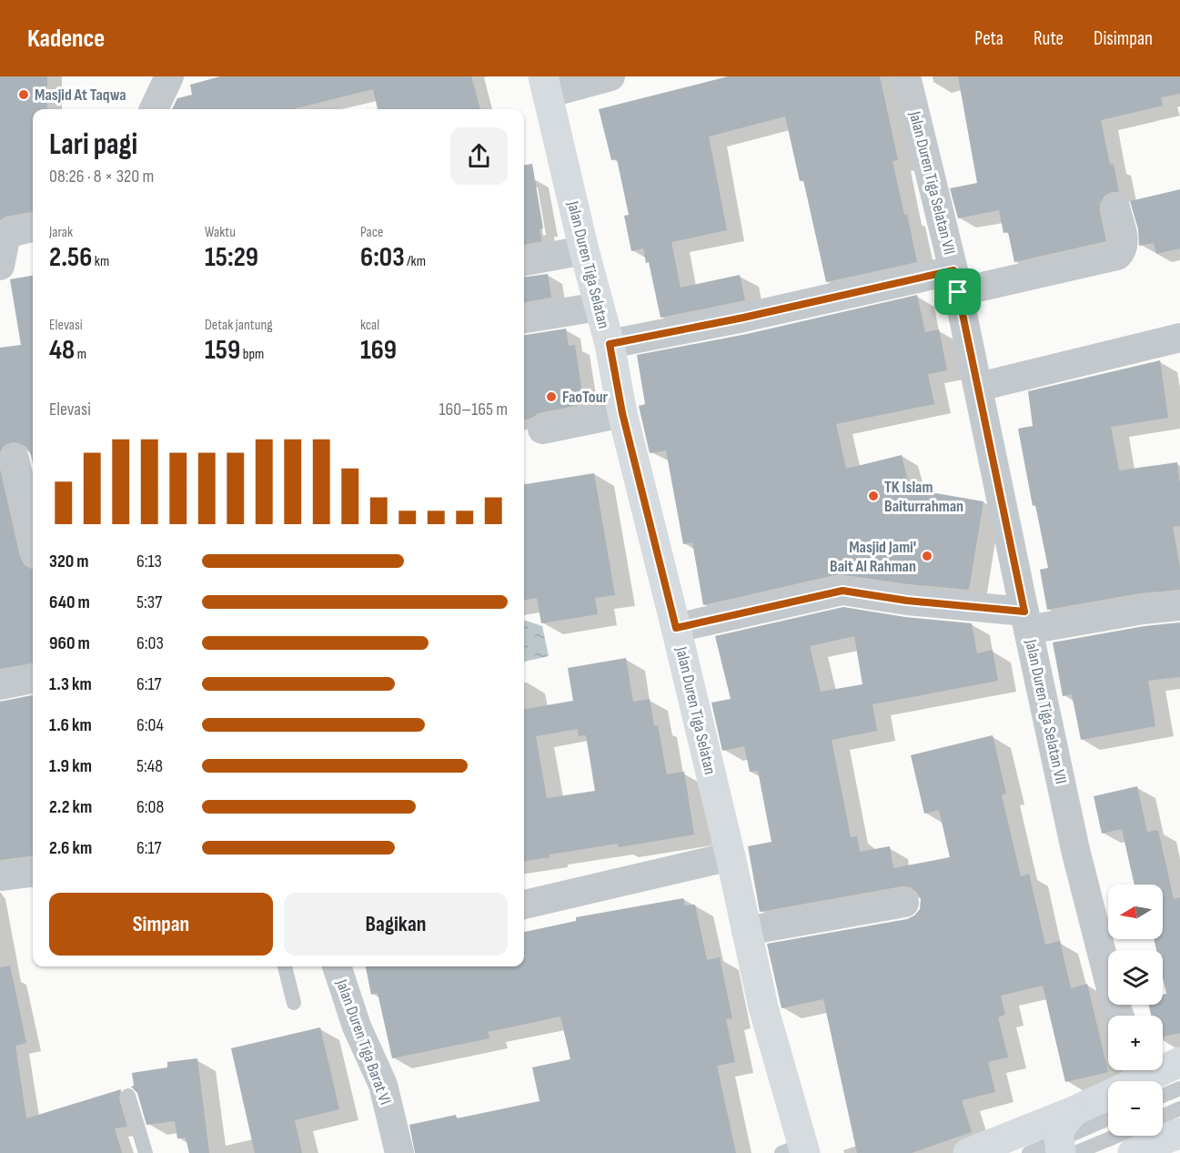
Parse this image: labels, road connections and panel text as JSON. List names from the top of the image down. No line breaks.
{"streets":{"street":["Jalan Duren Tiga Selatan VII","Jalan Duren Tiga Selatan","Jalan Duren Tiga Barat VI"]},"places":["Masjid At Taqwa","FaoTour","TK Islam Baiturrahman","Masjid Jami' Bait Al Rahman"],"north":"left","page":{"header":"Kadence","nav":["Peta","Rute","Disimpan"],"heading":["Lari pagi","08:26 · 8 × 320 m"],"stats":[["Jarak","2.56 km"],["Waktu","15:29"],["Pace","6:03 /km"],["Elevasi","48 m"],["Detak jantung","159 bpm"],["kcal","169"]],"chart":["Elevasi","160–165 m"],"list":[{"name":"320 m","note":"6:13"},{"name":"640 m","note":"5:37"},{"name":"960 m","note":"6:03"},{"name":"1.3 km","note":"6:17"},{"name":"1.6 km","note":"6:04"},{"name":"1.9 km","note":"5:48"},{"name":"2.2 km","note":"6:08"},{"name":"2.6 km","note":"6:17"}],"buttons":["Simpan","Bagikan"],"map_buttons":["+","−"]}}
